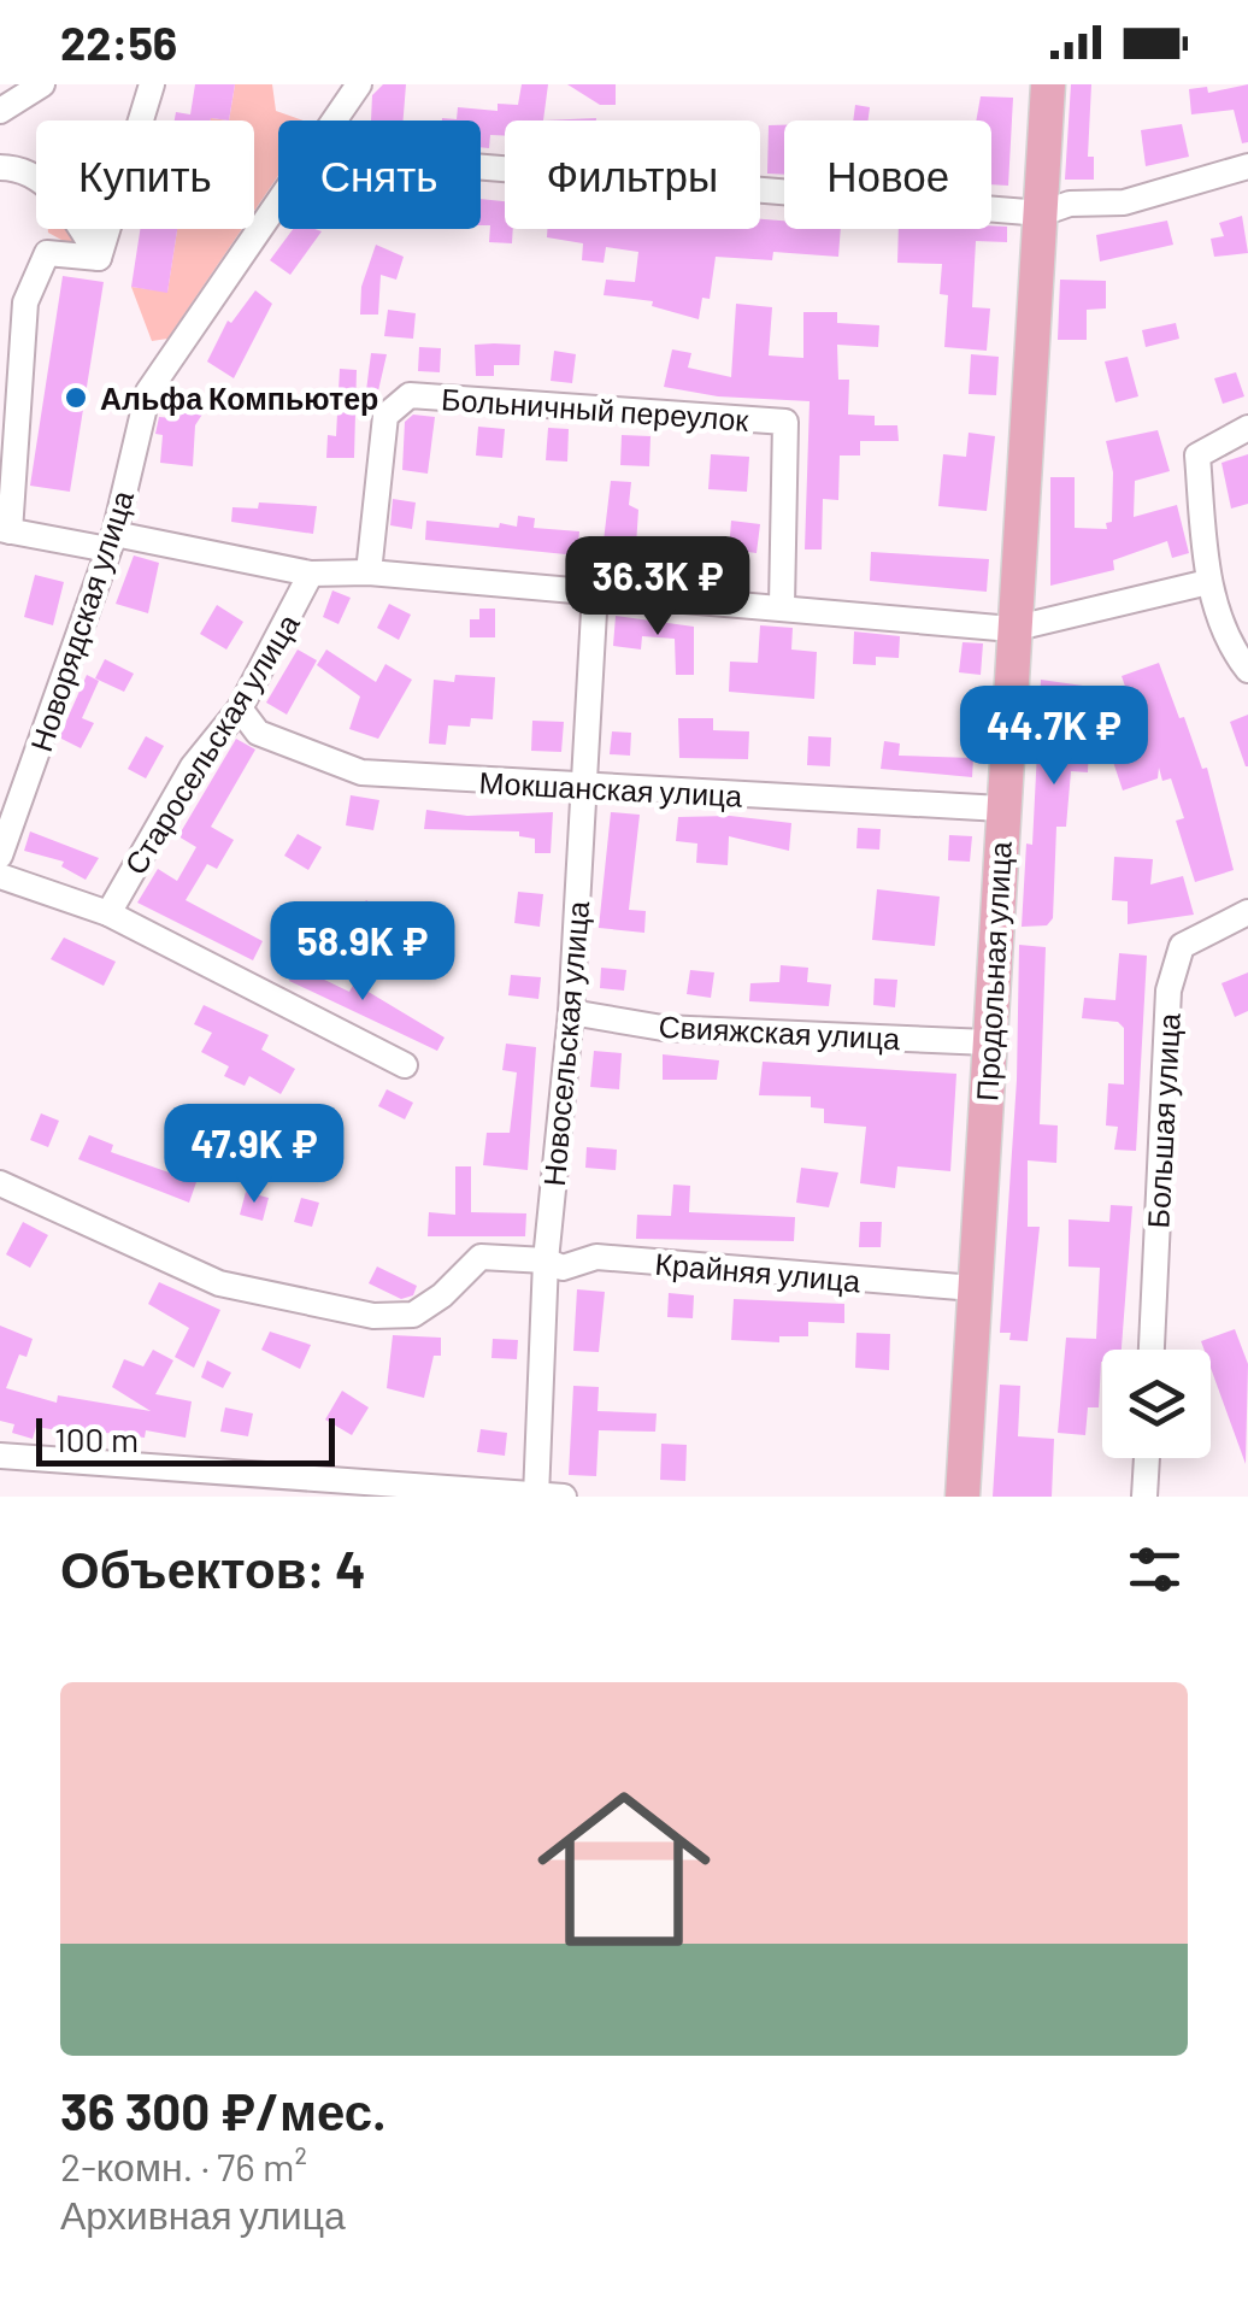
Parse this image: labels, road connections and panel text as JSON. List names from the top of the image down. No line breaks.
{"streets":{"main road":["Продольная улица"],"street":["Больничный переулок","Новорядская улица","Старосельская улица","Мокшанская улица","Свияжская улица","Новосельская улица","Большая улица","Крайняя улица"]},"crossings":[["Старосельская улица","Мокшанская улица"],["Мокшанская улица","Продольная улица"],["Мокшанская улица","Новосельская улица"],["Продольная улица","Свияжская улица"],["Продольная улица","Крайняя улица"],["Свияжская улица","Новосельская улица"],["Новосельская улица","Крайняя улица"]],"places":["Альфа Компьютер"],"scale_bar":"100 m","page":{"status":"22:56","chip":["Купить","Снять","Фильтры","Новое"],"price":["36.3K ₽","44.7K ₽","58.9K ₽","47.9K ₽"],"scale":"100 m","heading":"Объектов: 4","list":[{"name":"36 300 ₽/мес.","note":"2-комн. · 76 m² · Архивная улица"}]}}
